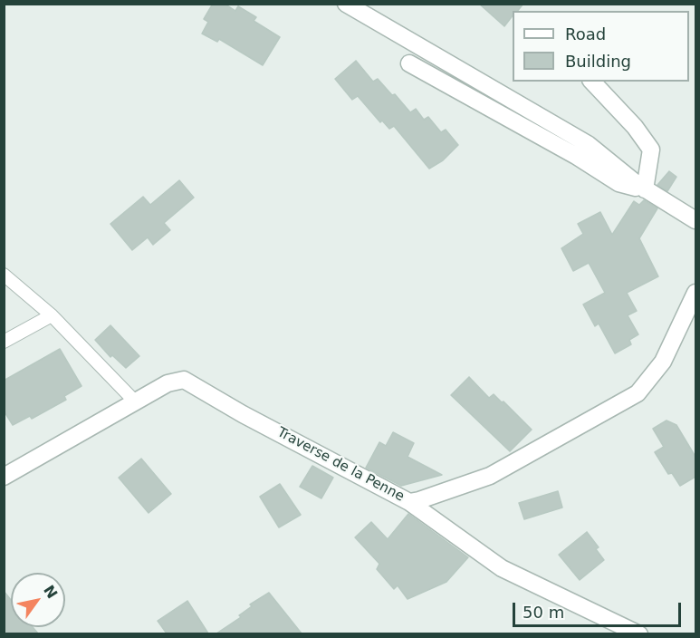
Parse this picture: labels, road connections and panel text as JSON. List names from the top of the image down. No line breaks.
{"streets":{"street":["Traverse de la Penne"]},"legend":["Road","Building"],"scale_bar":"50 m","north":"top right"}
